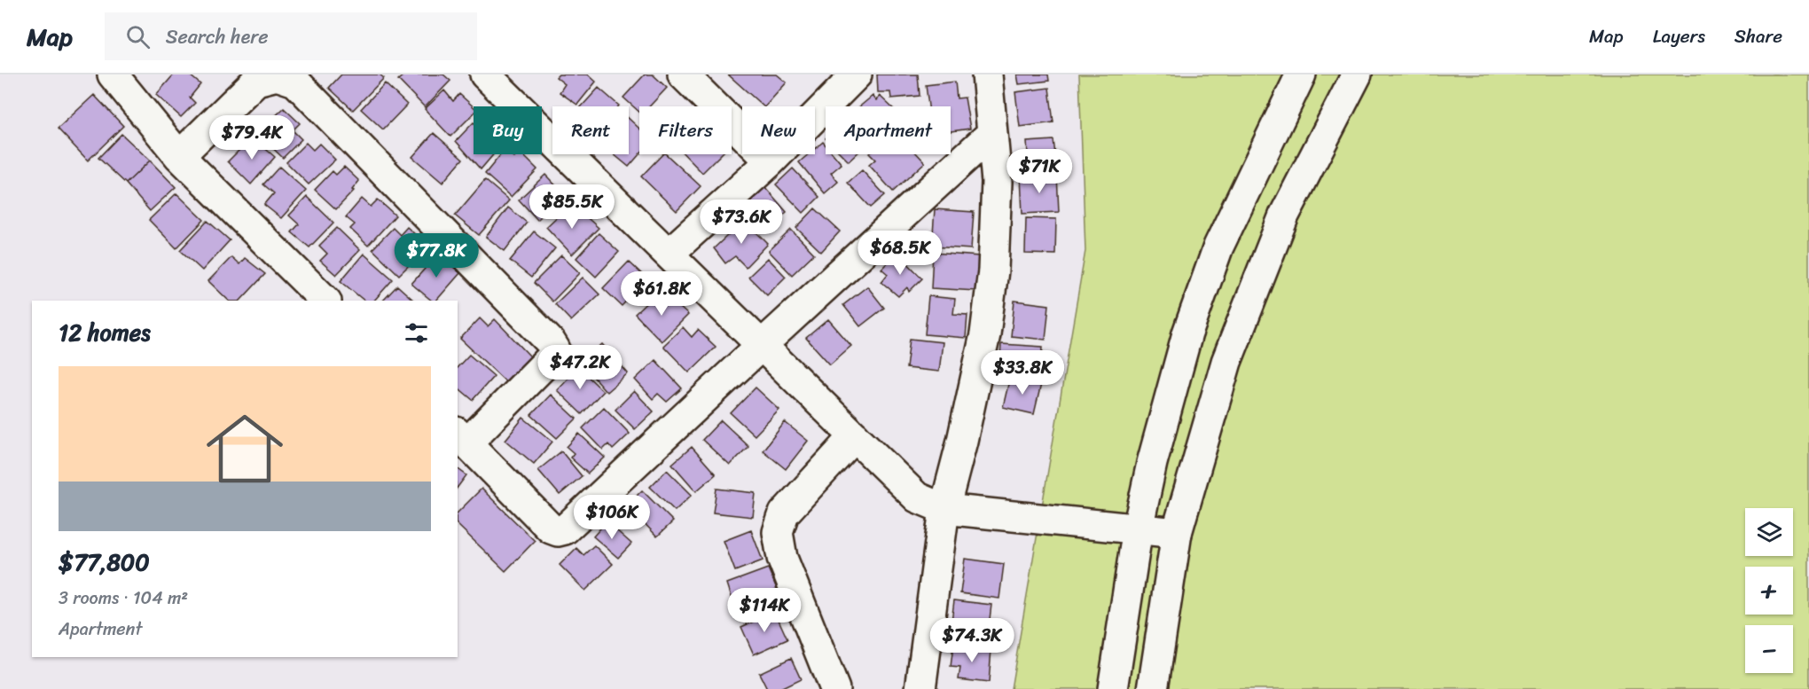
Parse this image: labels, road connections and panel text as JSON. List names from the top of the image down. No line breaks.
{"page":{"header":"Map","search":"Search here","nav":["Map","Layers","Share"],"chip":["Buy","Rent","Filters","New","Apartment"],"price":["$79.4K","$71K","$85.5K","$73.6K","$68.5K","$77.8K","$61.8K","$47.2K","$33.8K","$106K","$114K","$74.3K"],"heading":"12 homes","list":[{"name":"$77,800","note":"3 rooms · 104 m² · Apartment"}],"map_buttons":["+","−"]}}
